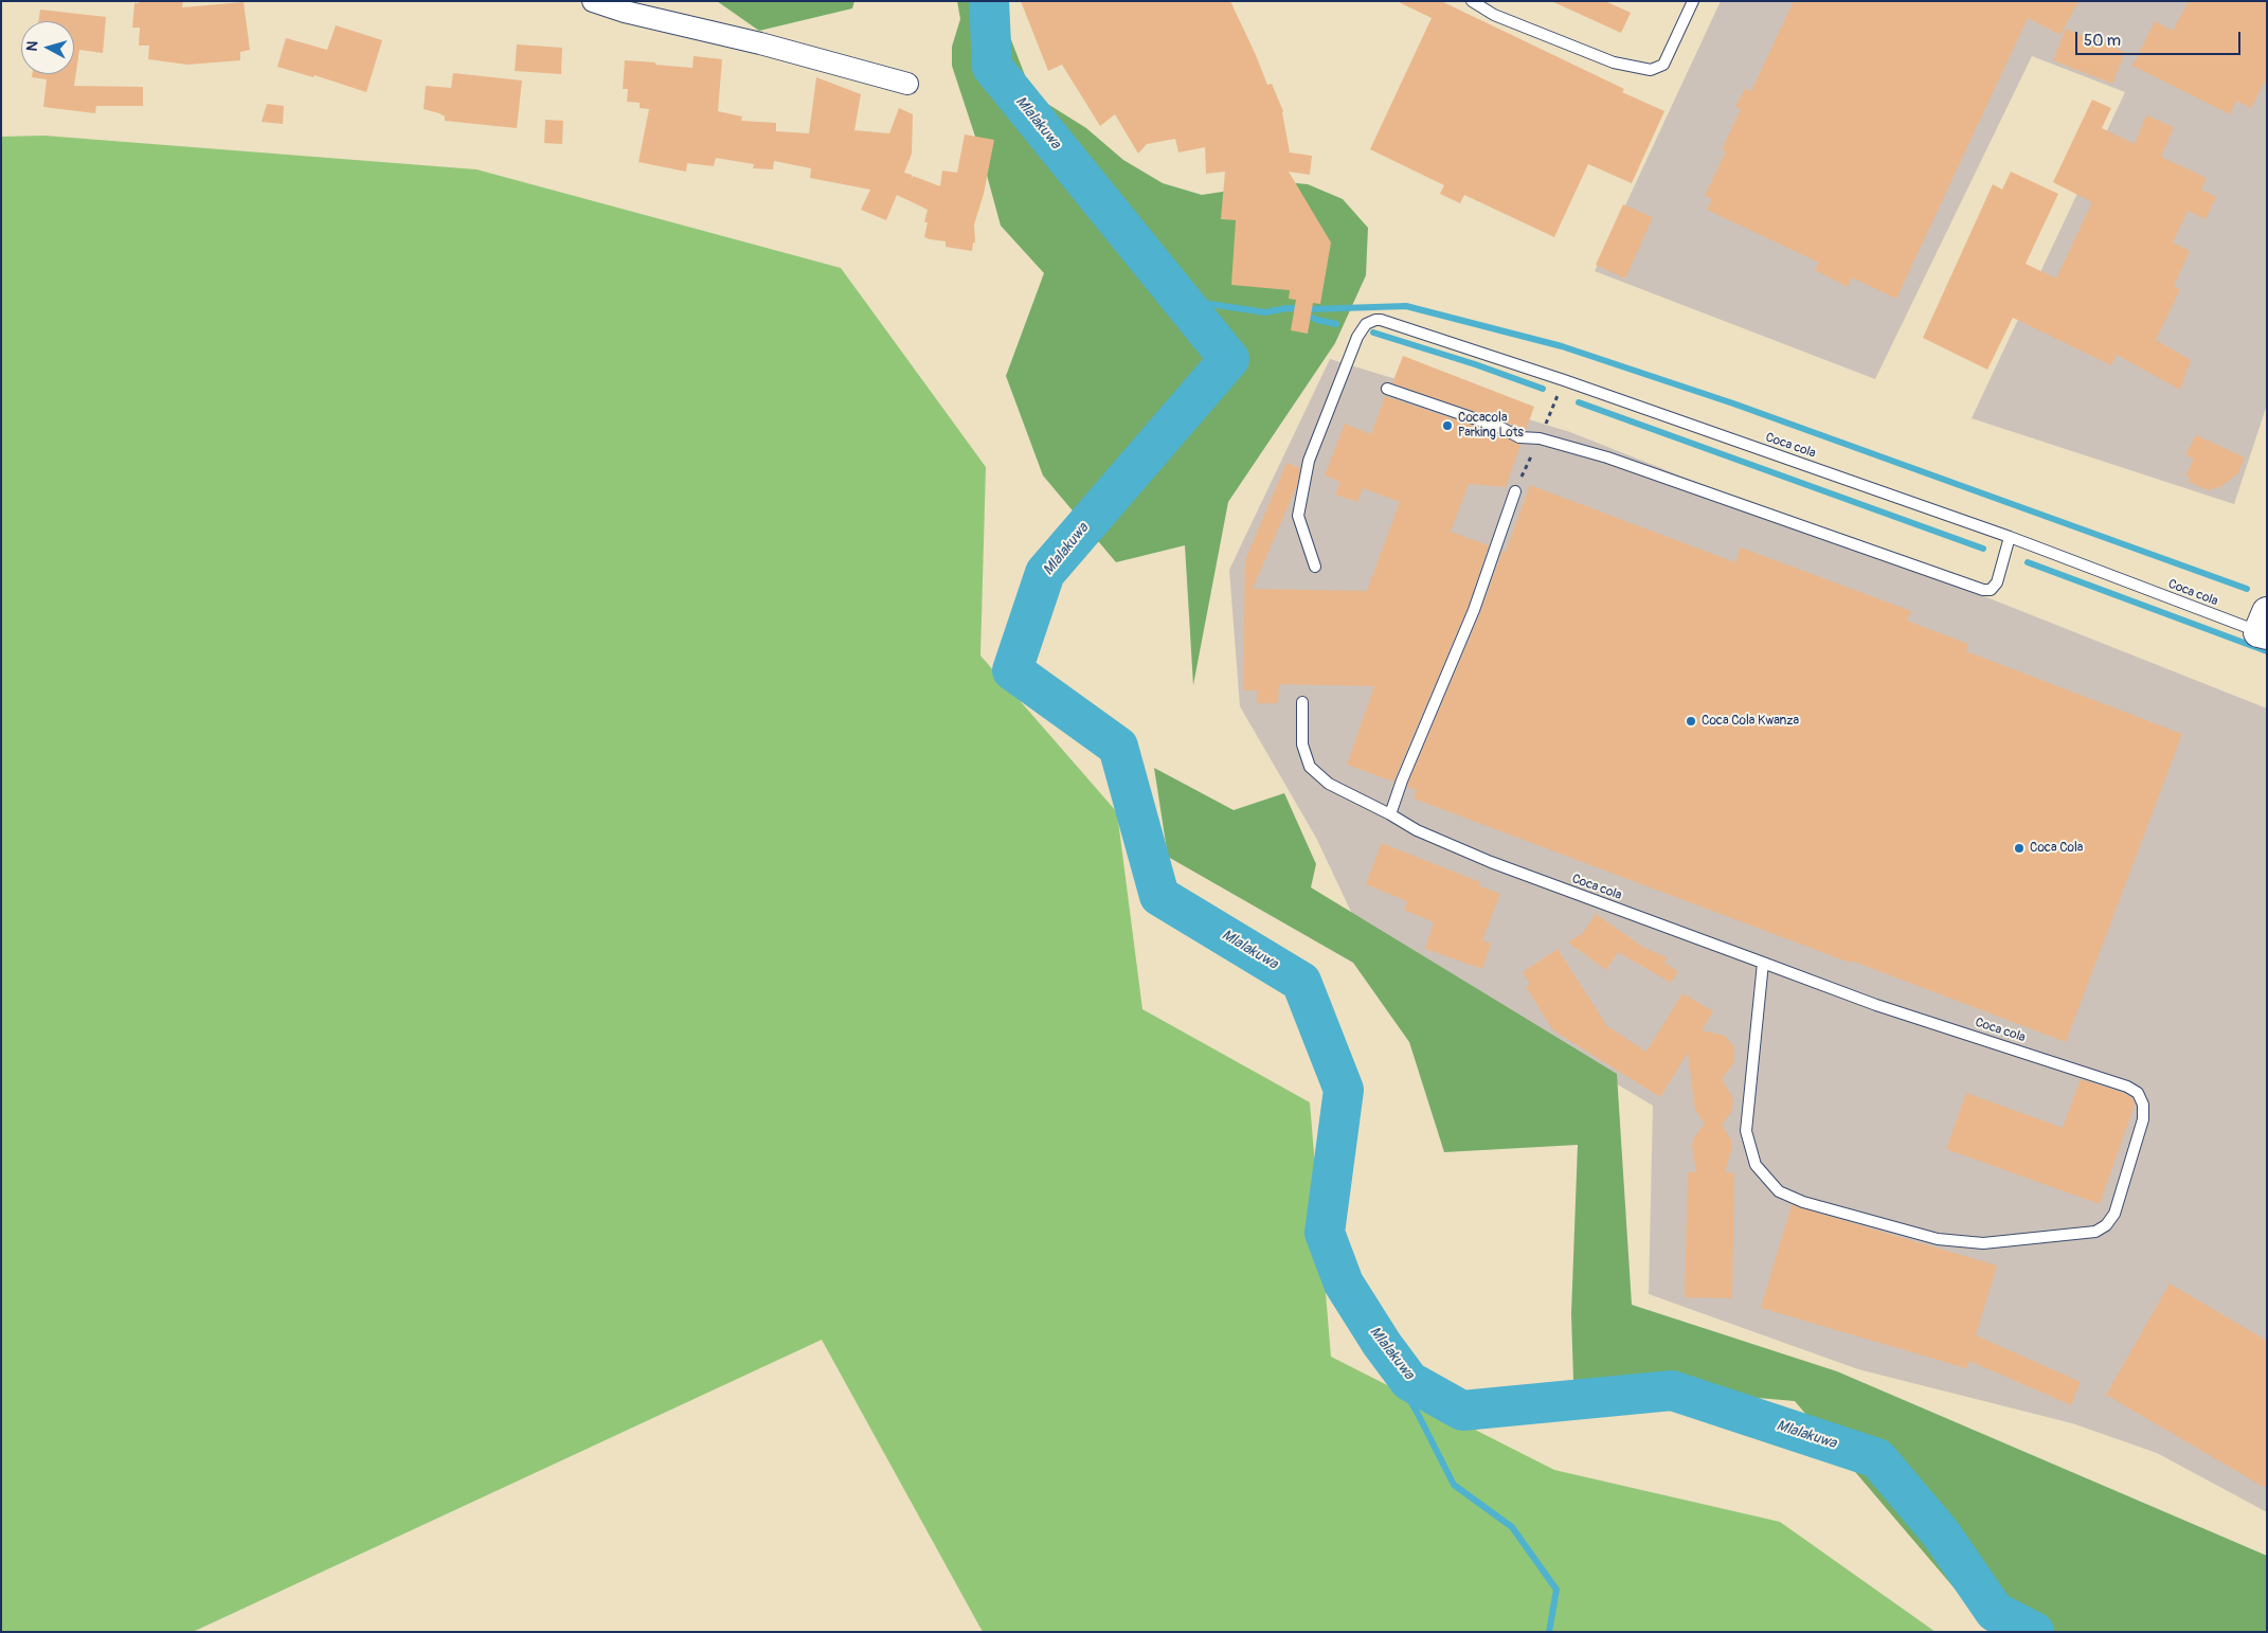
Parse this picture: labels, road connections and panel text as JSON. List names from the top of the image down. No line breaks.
{"streets":{"lane":["Coca cola"]},"water":["Mlalakuwa"],"places":["Cocacola Parking Lots","Coca Cola Kwanza","Coca Cola"],"scale_bar":"50 m","north":"left"}
